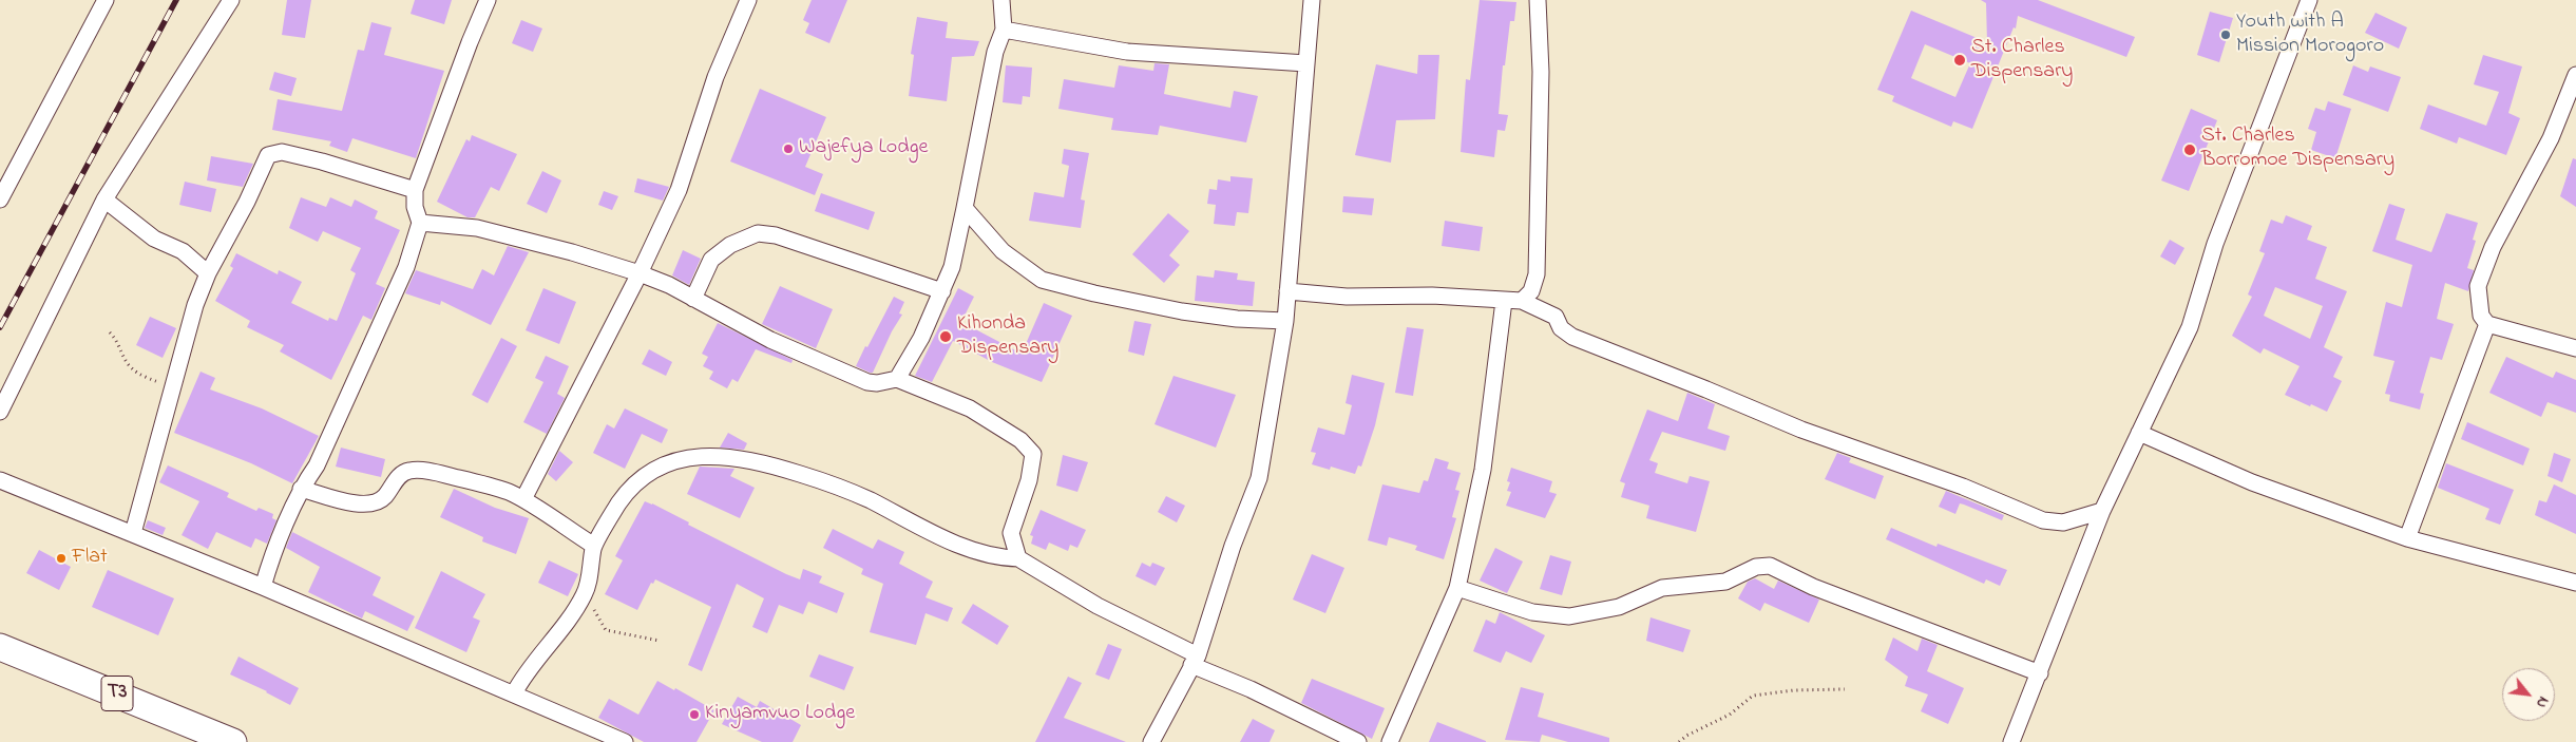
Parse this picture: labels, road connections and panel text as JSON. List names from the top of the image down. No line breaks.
{"streets":{"highway":["T3"]},"places":["Youth with A Mission Morogoro","St. Charles Dispensary","Wajefya Lodge","St. Charles Borromoe Dispensary","Kihonda Dispensary","Flat","Kinyamvuo Lodge"],"north":"bottom right"}
